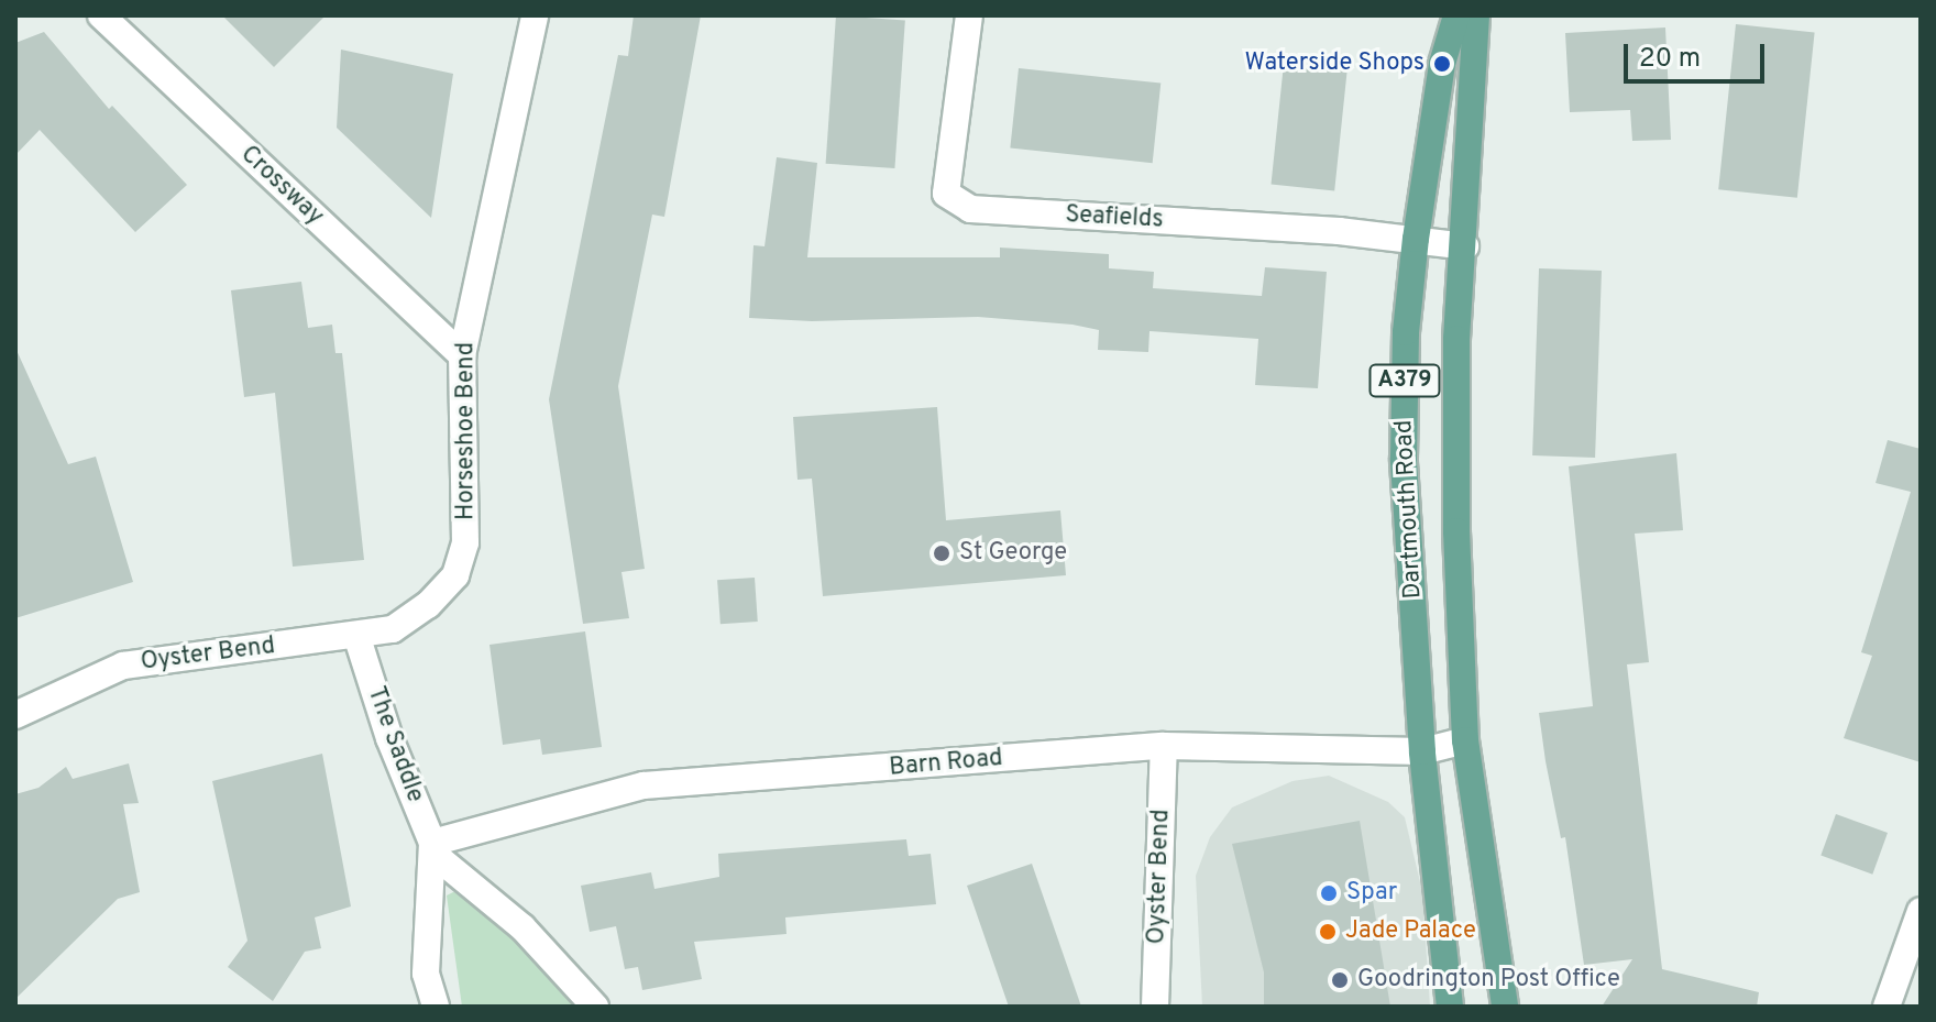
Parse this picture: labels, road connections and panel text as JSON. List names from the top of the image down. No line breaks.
{"streets":{"main road":["A379","Dartmouth Road"],"street":["Crossway","Seafields","Horseshoe Bend","Oyster Bend","The Saddle","Barn Road"]},"crossings":[["Crossway","Horseshoe Bend"],["Seafields","Dartmouth Road"],["Horseshoe Bend","Oyster Bend"],["Horseshoe Bend","The Saddle"],["Dartmouth Road","Barn Road"],["Oyster Bend","The Saddle"],["Oyster Bend","Barn Road"],["The Saddle","Barn Road"]],"places":["Waterside Shops","St George","Spar","Jade Palace","Goodrington Post Office"],"scale_bar":"20 m"}
